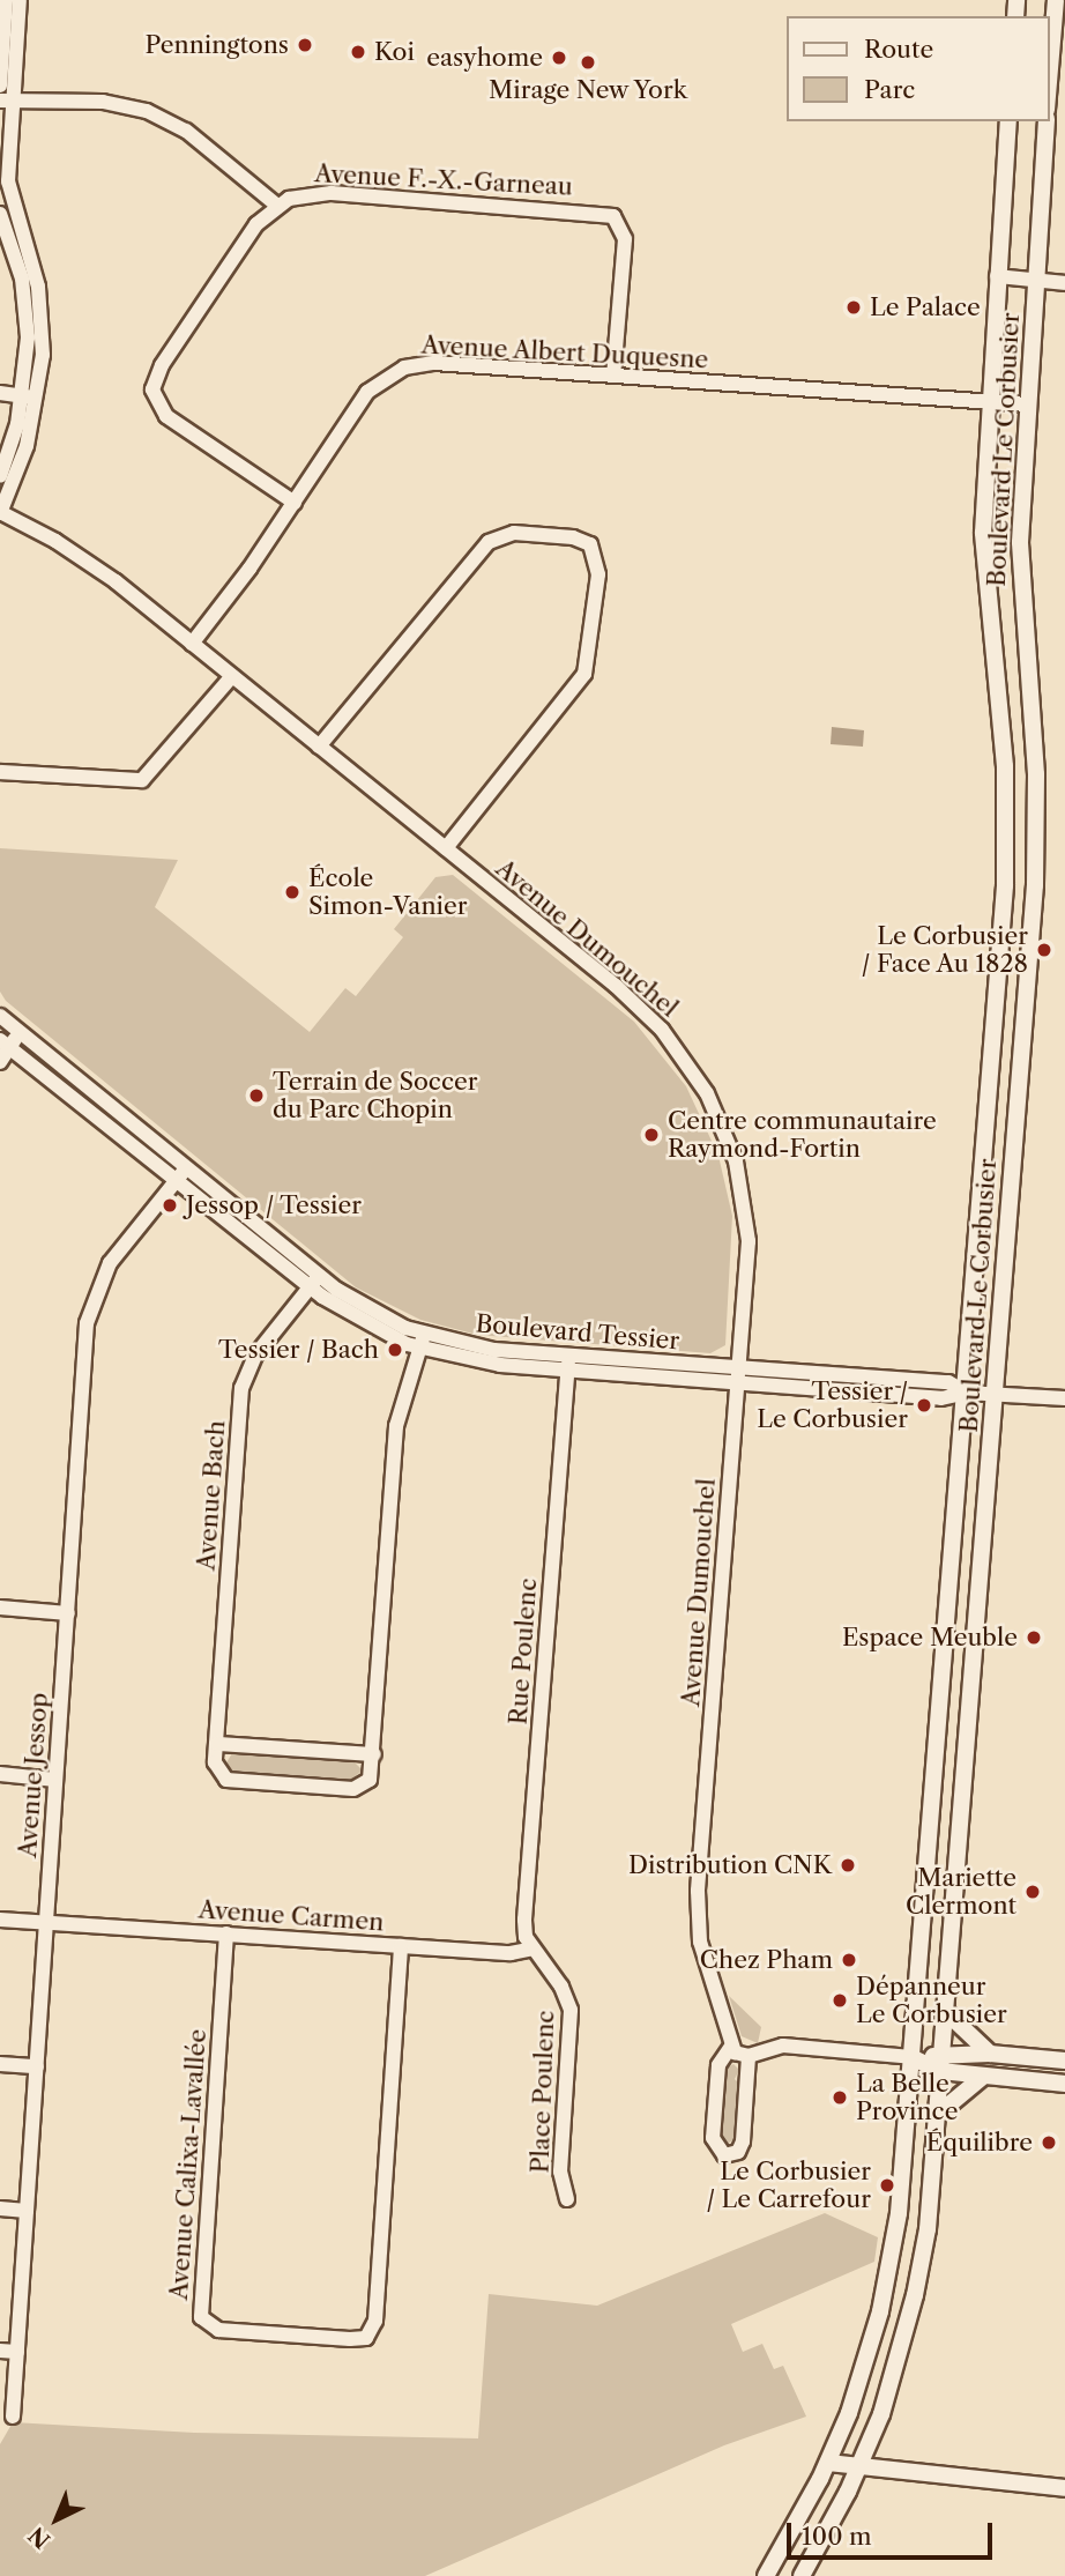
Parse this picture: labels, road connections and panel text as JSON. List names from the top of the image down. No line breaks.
{"streets":{"street":["Avenue F.-X.-Garneau","Avenue Albert Duquesne","Boulevard Le Corbusier","Avenue Dumouchel","Boulevard Tessier","Avenue Bach","Rue Poulenc","Avenue Jessop","Avenue Carmen","Place Poulenc","Avenue Calixa-Lavallée"]},"crossings":[["Avenue F.-X.-Garneau","Avenue Albert Duquesne"],["Avenue Albert Duquesne","Boulevard Le Corbusier"],["Avenue Albert Duquesne","Avenue Dumouchel"],["Boulevard Le Corbusier","Boulevard Tessier"],["Avenue Dumouchel","Boulevard Tessier"],["Boulevard Tessier","Avenue Bach"],["Boulevard Tessier","Rue Poulenc"],["Boulevard Tessier","Avenue Jessop"],["Rue Poulenc","Avenue Carmen"],["Rue Poulenc","Place Poulenc"],["Avenue Jessop","Avenue Carmen"],["Avenue Carmen","Place Poulenc"],["Avenue Carmen","Avenue Calixa-Lavallée"]],"places":["Penningtons","Koi","easyhome","Mirage New York","Le Palace","École Simon-Vanier","Le Corbusier / Face Au 1828","Terrain de Soccer du Parc Chopin","Centre communautaire Raymond-Fortin","Jessop / Tessier","Tessier / Bach","Tessier / Le Corbusier","Espace Meuble","Distribution CNK","Mariette Clermont","Chez Pham","Dépanneur Le Corbusier","La Belle Province","Équilibre","Le Corbusier / Le Carrefour"],"legend":["Route","Parc"],"scale_bar":"100 m","north":"bottom left"}
